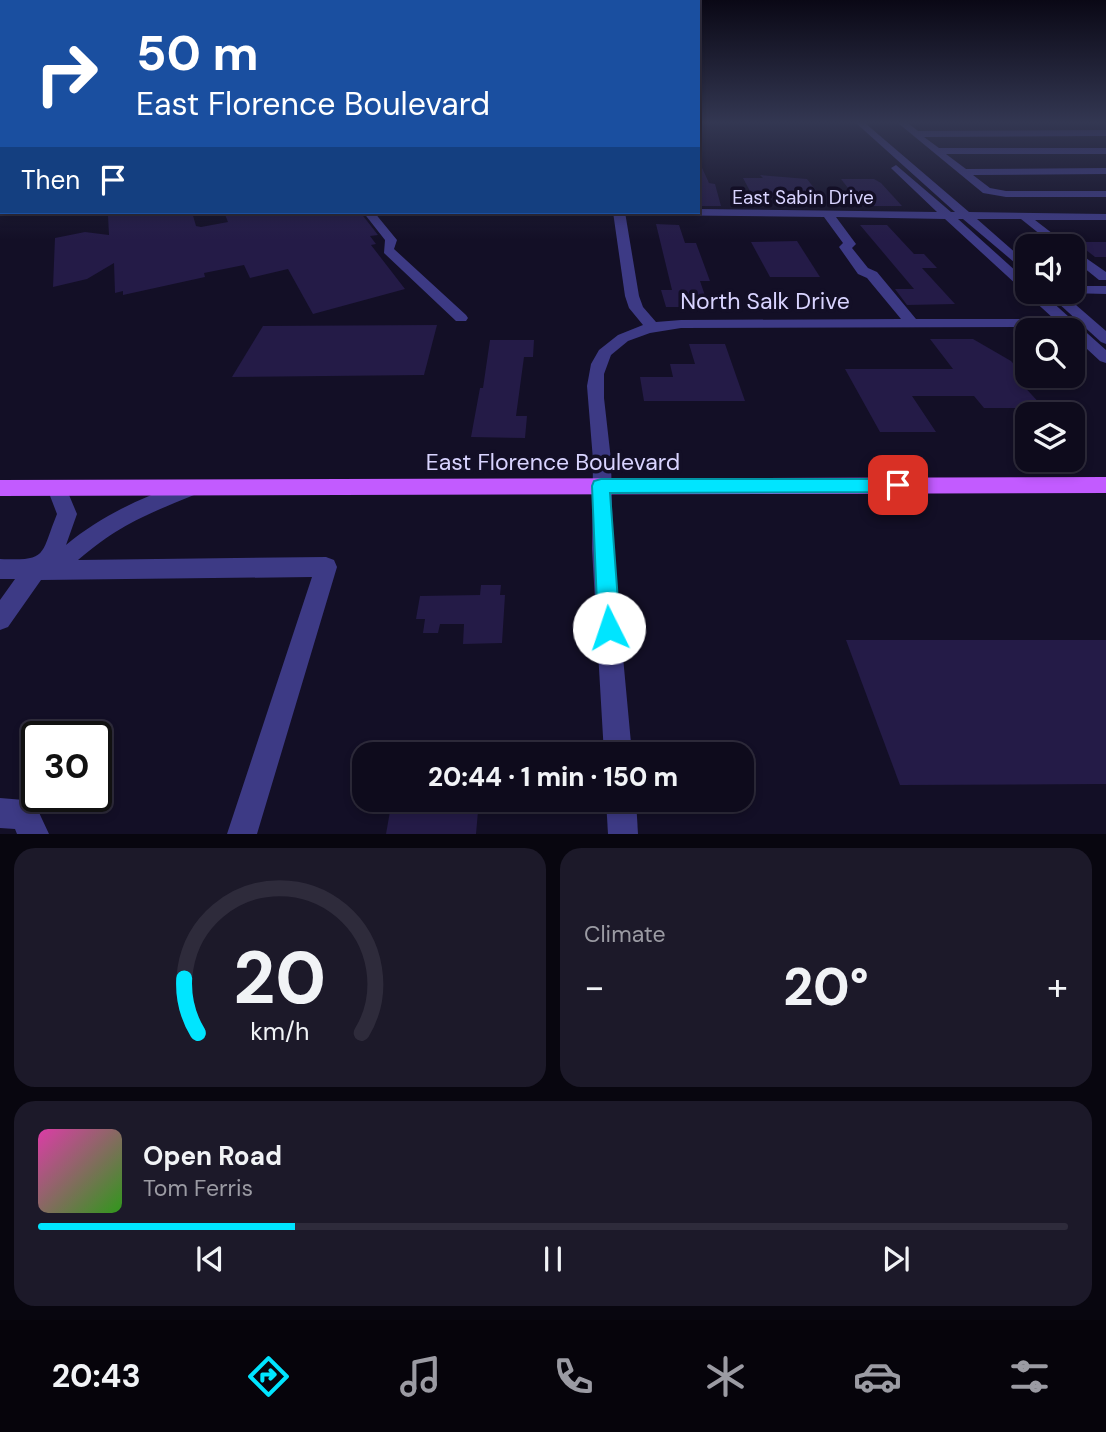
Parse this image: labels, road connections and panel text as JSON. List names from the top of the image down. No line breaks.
{"streets":{"main road":["East Florence Boulevard"],"street":["East Sabin Drive","North Salk Drive"]},"crossings":[["North Salk Drive","East Florence Boulevard"]],"page":{"turn":["50 m","East Florence Boulevard"],"then":"Then","limit":"30","trip":"20:44 · 1 min · 150 m","tile":"Climate","heat":["−","20°","+"],"song":["Open Road","Tom Ferris"],"tabs":"20:43","gauge":["20","km/h"]}}
